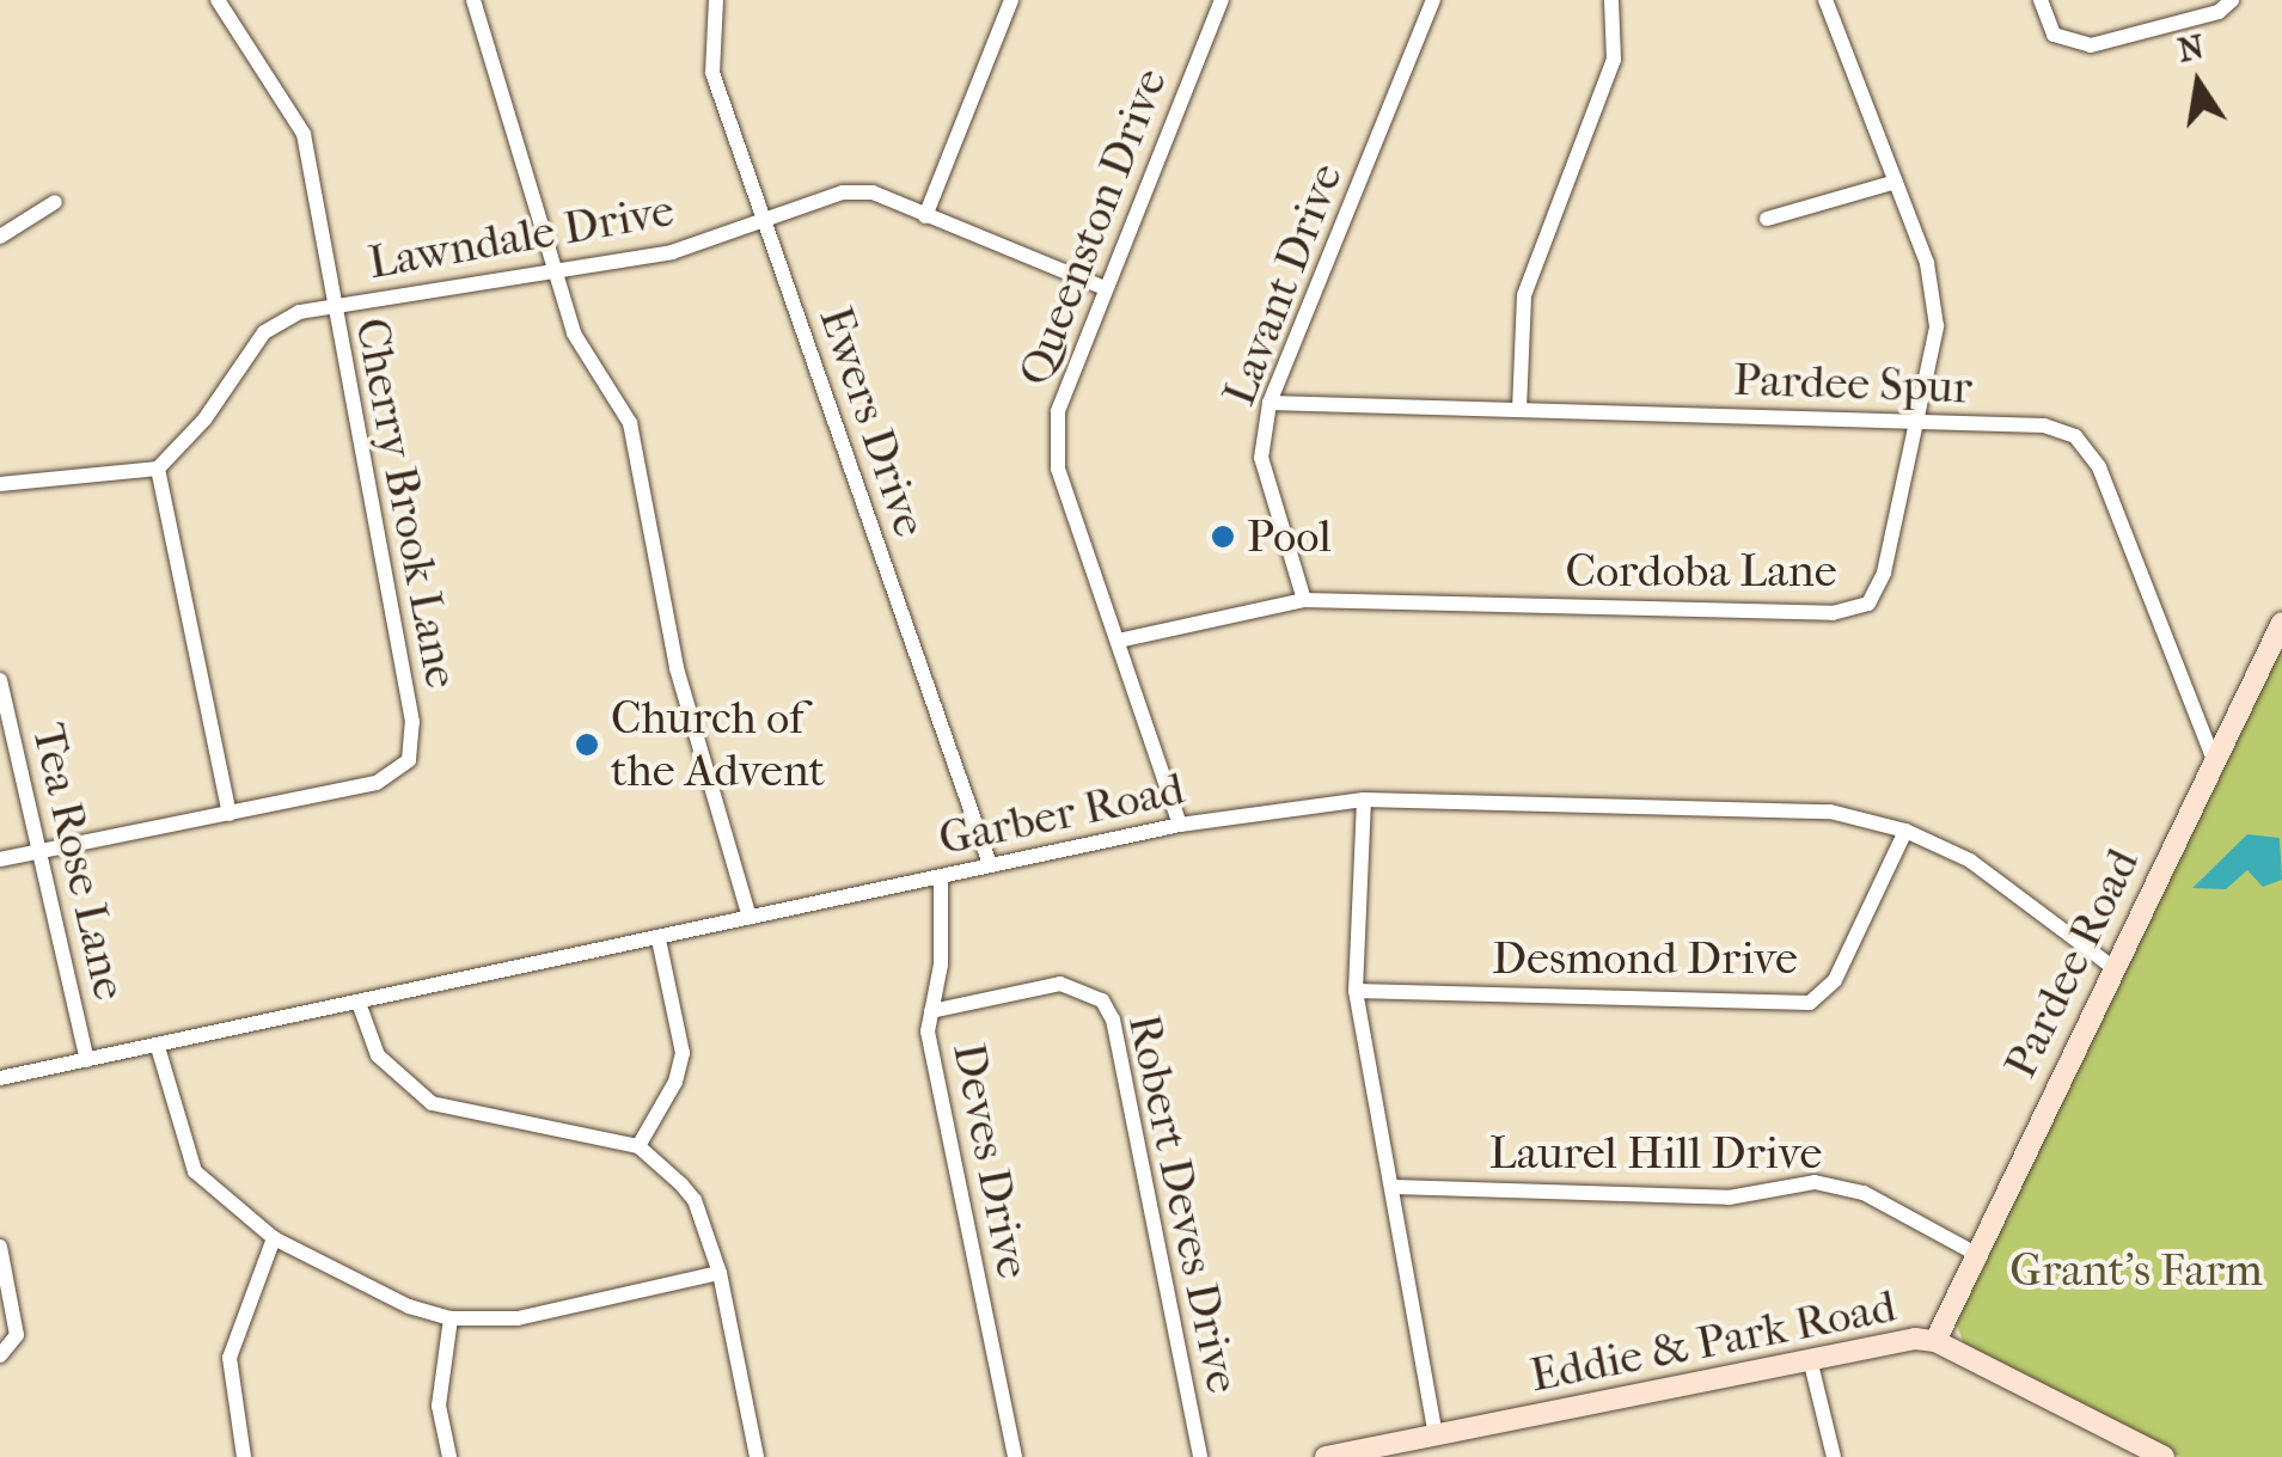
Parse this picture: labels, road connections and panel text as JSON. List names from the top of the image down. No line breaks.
{"streets":{"street":["Queenston Drive","Lawndale Drive","Lavant Drive","Pardee Spur","Ewers Drive","Cherry Brook Lane","Cordoba Lane","Garber Road","Tea Rose Lane","Desmond Drive","Pardee Road","Laurel Hill Drive","Deves Drive","Robert Deves Drive","Eddie & Park Road"]},"crossings":[["Queenston Drive","Lawndale Drive"],["Queenston Drive","Cordoba Lane"],["Queenston Drive","Garber Road"],["Lawndale Drive","Ewers Drive"],["Lawndale Drive","Cherry Brook Lane"],["Lavant Drive","Pardee Spur"],["Lavant Drive","Cordoba Lane"],["Pardee Spur","Cordoba Lane"],["Pardee Spur","Pardee Road"],["Ewers Drive","Garber Road"],["Garber Road","Tea Rose Lane"],["Garber Road","Desmond Drive"],["Garber Road","Pardee Road"],["Garber Road","Deves Drive"],["Pardee Road","Laurel Hill Drive"],["Pardee Road","Eddie & Park Road"],["Deves Drive","Robert Deves Drive"]],"parks":["Grant's Farm"],"places":["Pool","Church of the Advent"],"north":"top"}
